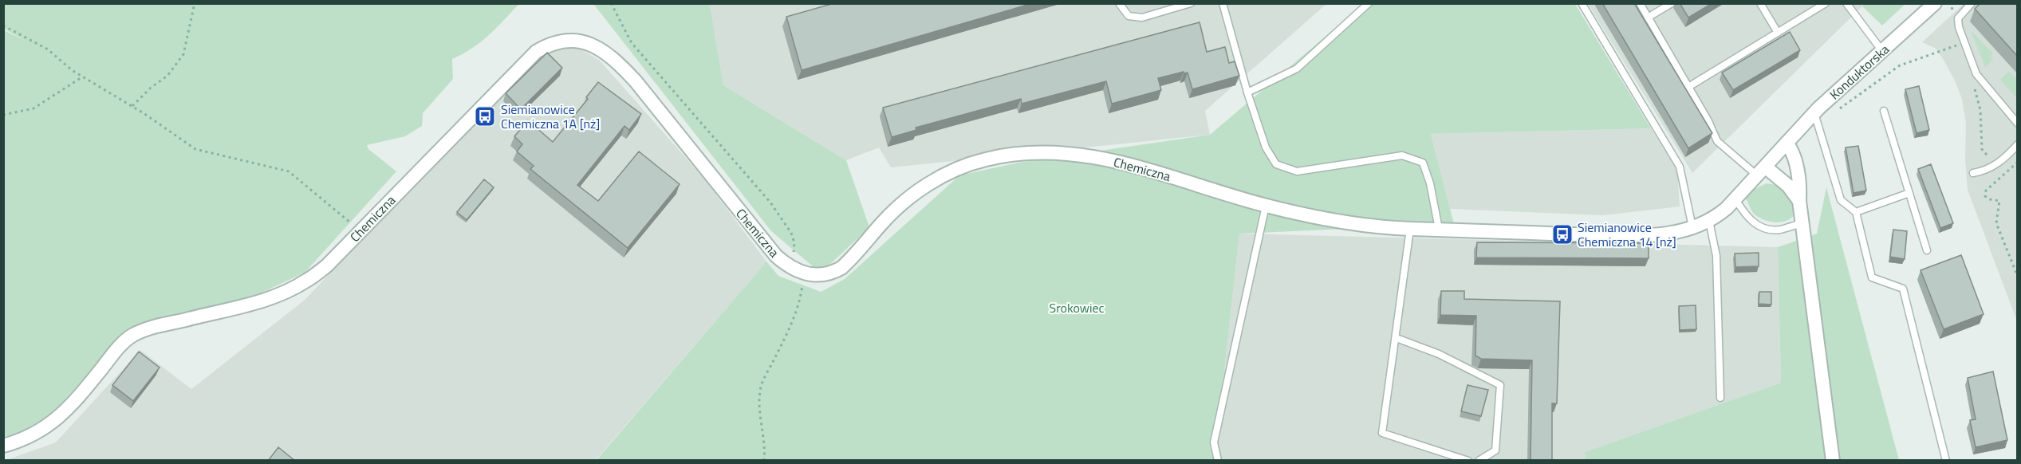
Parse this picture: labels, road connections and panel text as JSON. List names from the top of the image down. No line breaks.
{"streets":{"street":["Konduktorska","Chemiczna"]},"crossings":[["Konduktorska","Chemiczna"]],"parks":["Srokowiec"],"places":{"bus stop":["Siemianowice Chemiczna 1A [nż]","Siemianowice Chemiczna 14 [nż]"]}}
